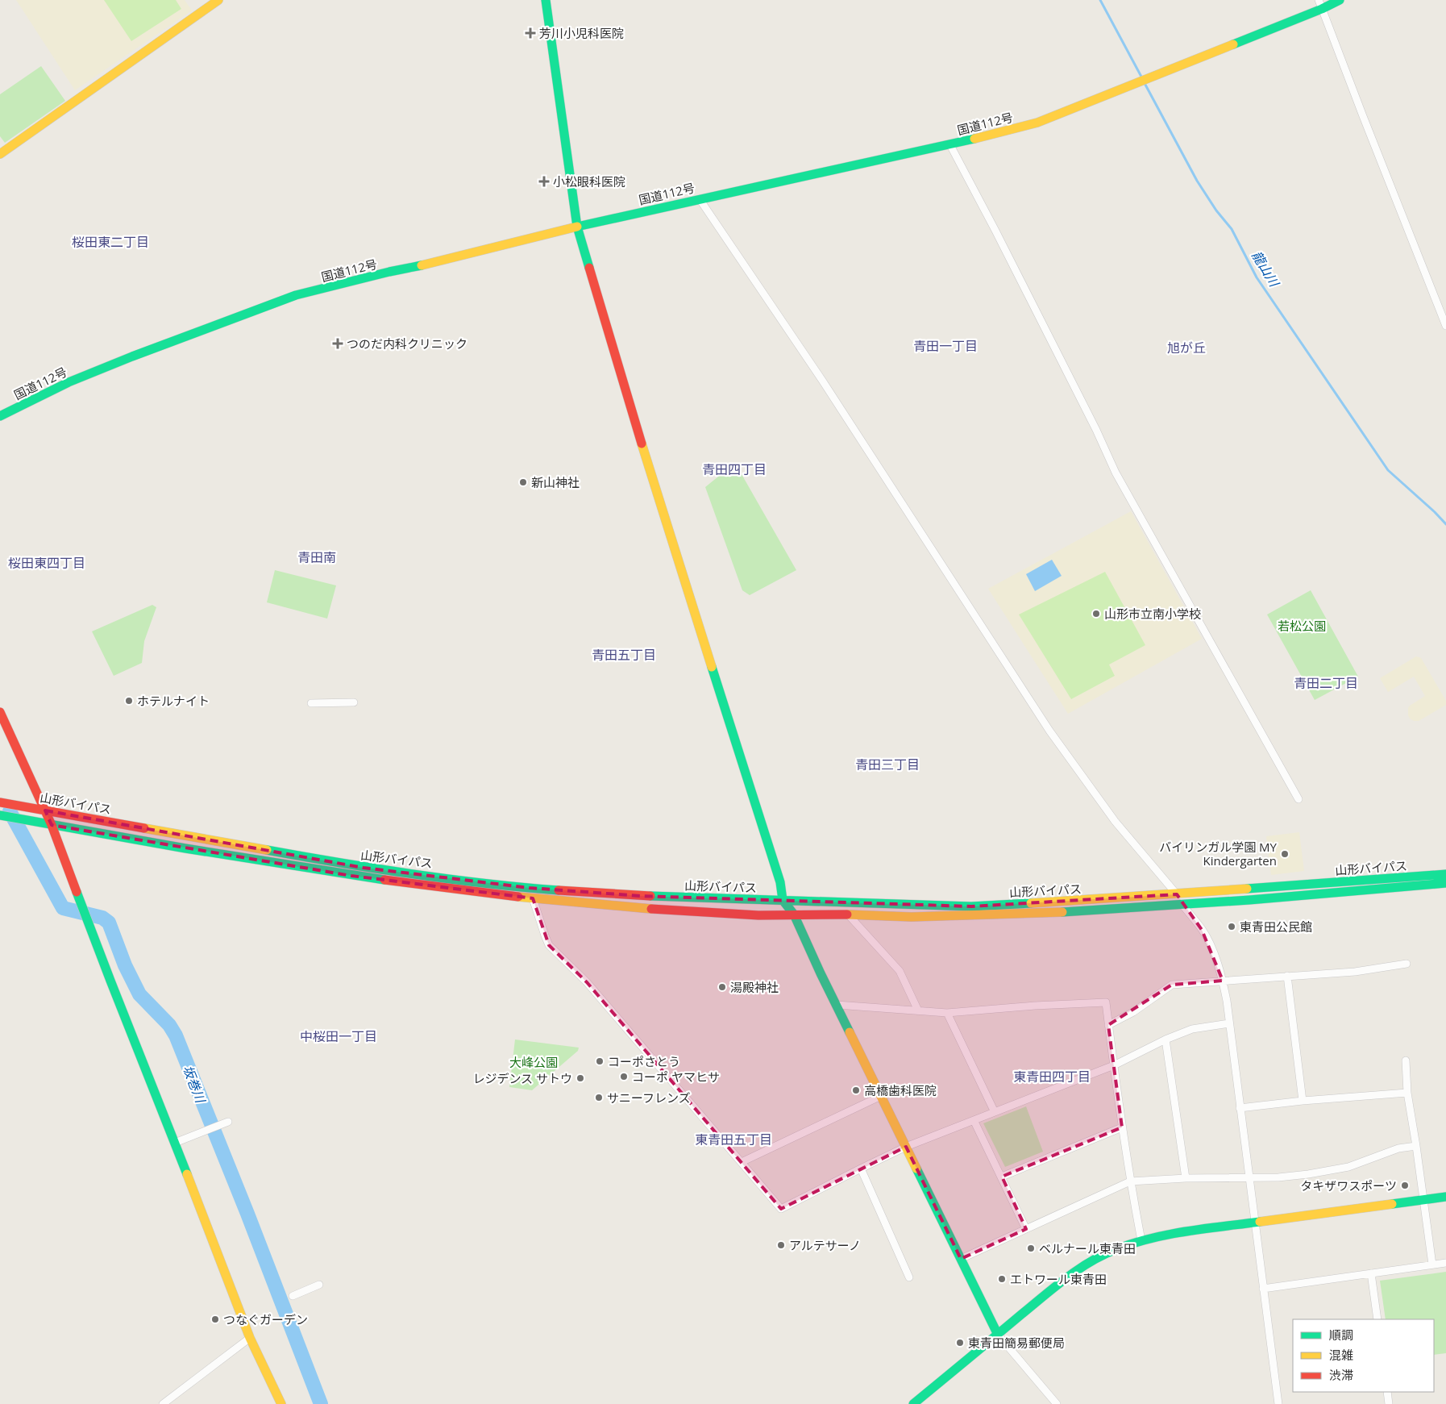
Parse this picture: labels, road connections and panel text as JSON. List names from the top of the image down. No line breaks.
{"streets":{"main road":["国道112号","山形バイパス"]},"districts":["桜田東二丁目","青田一丁目","旭が丘","青田四丁目","青田南","桜田東四丁目","青田五丁目","青田二丁目","青田三丁目","中桜田一丁目","東青田四丁目","東青田五丁目"],"water":["龍山川","坂巻川"],"parks":["若松公園","大峰公園"],"places":{"health":["芳川小児科医院","小松眼科医院","つのだ内科クリニック"],"other":["新山神社","山形市立南小学校","ホテルナイト","バイリンガル学園 MY Kindergarten","東青田公民館","湯殿神社","コーポさとう","コーポ ヤマヒサ","レジデンス サトウ","高橋歯科医院","サニーフレンズ","タキザワスポーツ","アルテサーノ","ベルナール東青田","エトワール東青田","つなぐガーデン","東青田簡易郵便局"]},"legend":["順調","混雑","渋滞"]}
